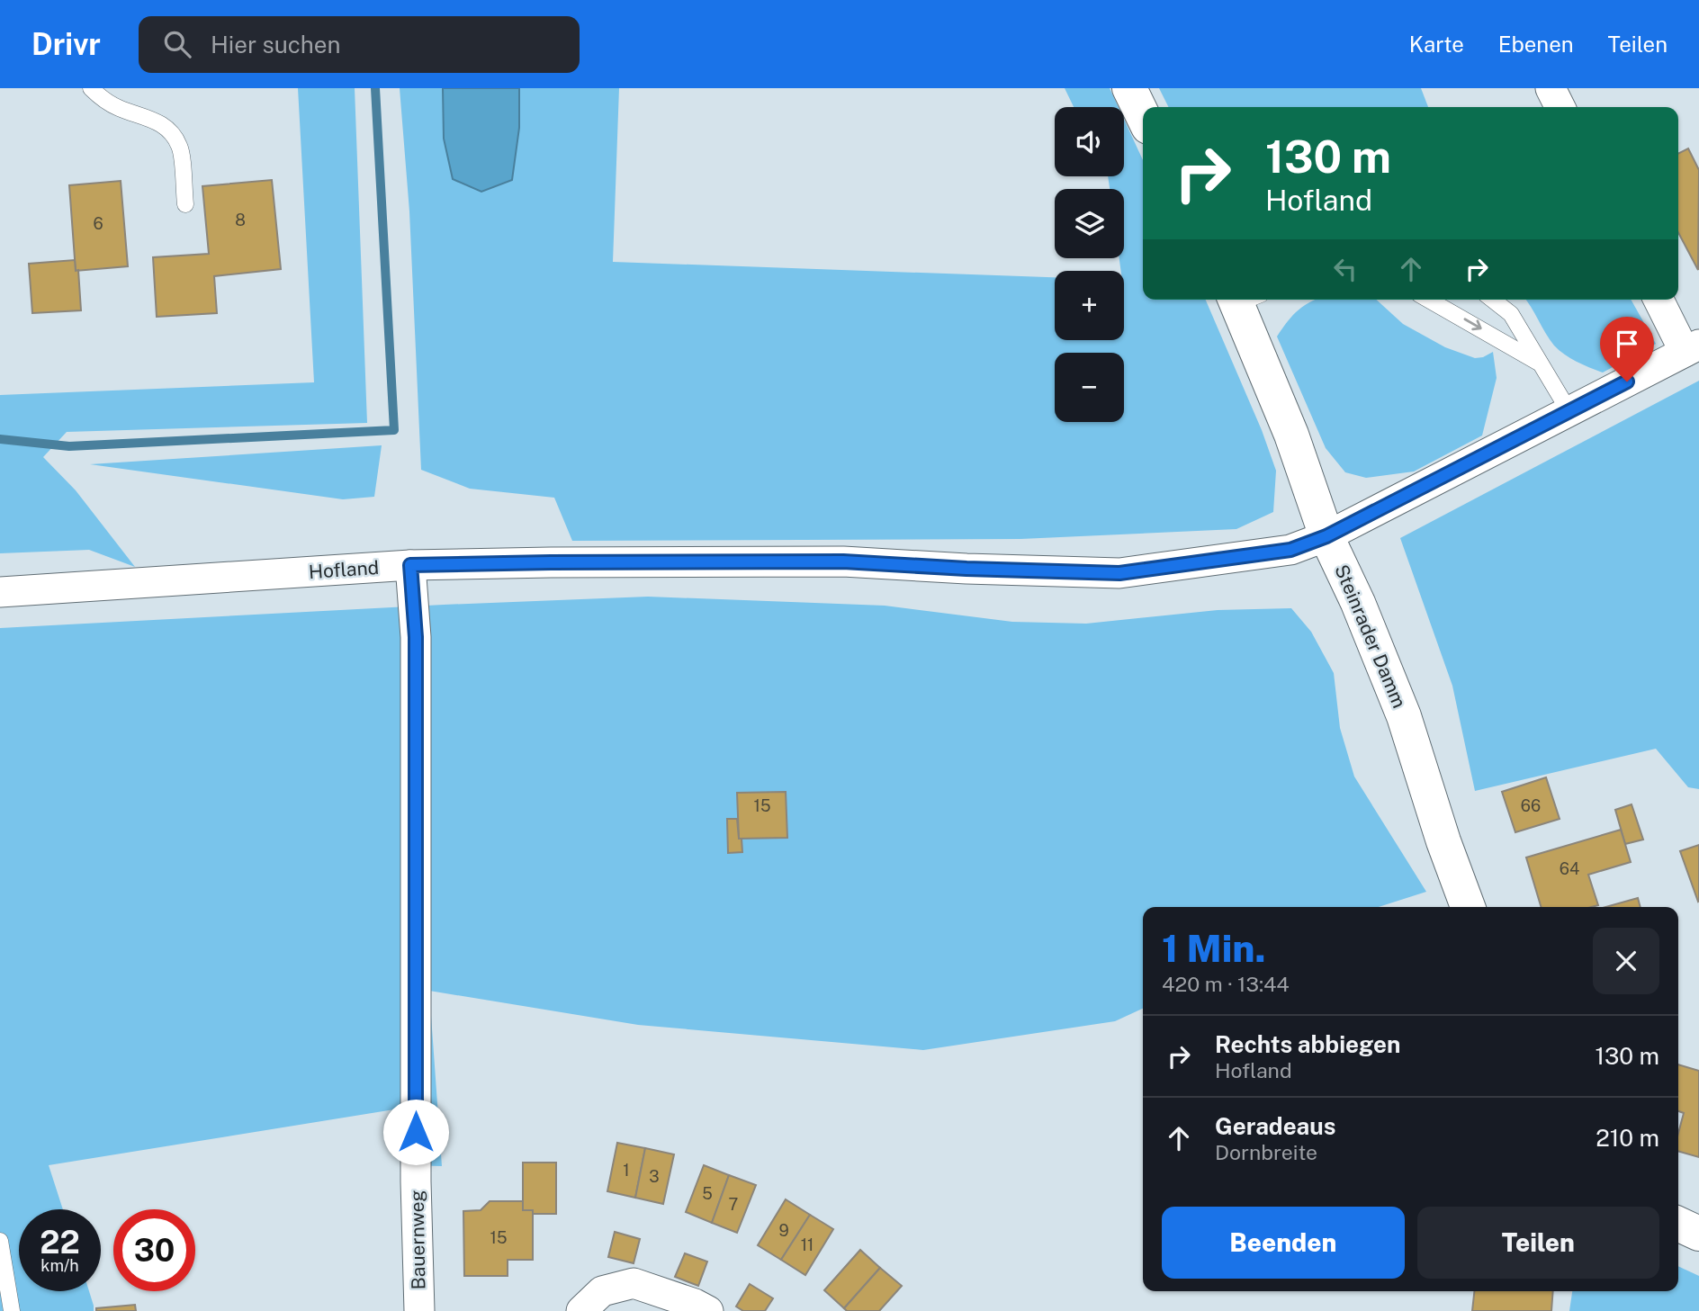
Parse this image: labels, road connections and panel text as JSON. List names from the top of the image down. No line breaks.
{"streets":{"main road":["Steinrader Damm"],"street":["Hofland","Bauernweg"]},"crossings":[["Hofland","Steinrader Damm"],["Hofland","Bauernweg"]],"house_numbers":["8","6","15","66","64","1","3","5","7","9","15","11"],"page":{"header":"Drivr","search":"Hier suchen","nav":["Karte","Ebenen","Teilen"],"map_buttons":["+","−"],"turn":["130 m","Hofland"],"heading":["1 Min.","420 m · 13:44"],"list":[{"name":"Rechts abbiegen","note":"Hofland","value":"130 m"},{"name":"Geradeaus","note":"Dornbreite","value":"210 m"}],"buttons":["Beenden","Teilen"],"speed":"22 km/h","limit":"30"}}
